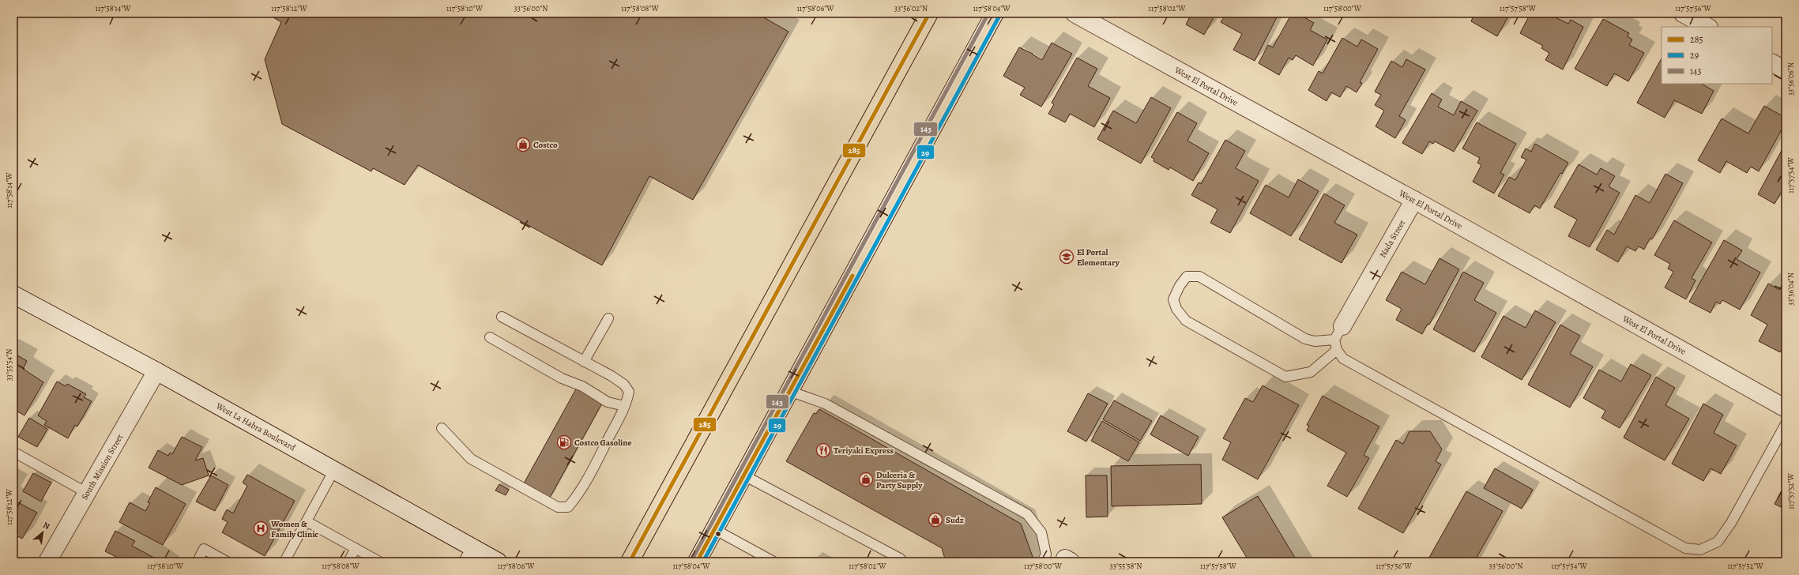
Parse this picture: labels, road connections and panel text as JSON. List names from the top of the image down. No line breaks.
{"streets":{"street":["West El Portal Drive","Nada Street","West La Habra Boulevard","South Mission Street"]},"crossings":[["West El Portal Drive","Nada Street"],["West La Habra Boulevard","South Mission Street"]],"places":{"shop":["Costco","Dulceria & Party Supply","Sudz"],"school or university":["El Portal Elementary"],"fuel station":["Costco Gasoline"],"restaurant":["Teriyaki Express"],"hospital":["Women & Family Clinic"]},"lines":["transit line 285","transit line 143","transit line 29"],"legend":["285","29","143"],"north":"top right","coordinates":["117°58'14\"W","117°58'12\"W","117°58'10\"W","33°56'00\"N","117°58'08\"W","117°58'06\"W","33°56'02\"N","117°58'04\"W","117°58'02\"W","117°58'00\"W","117°57'58\"W","117°57'56\"W","33°56'06\"N","117°57'54\"W","33°56'04\"N","33°55'54\"N","117°57'52\"W","33°55'58\"N"]}
